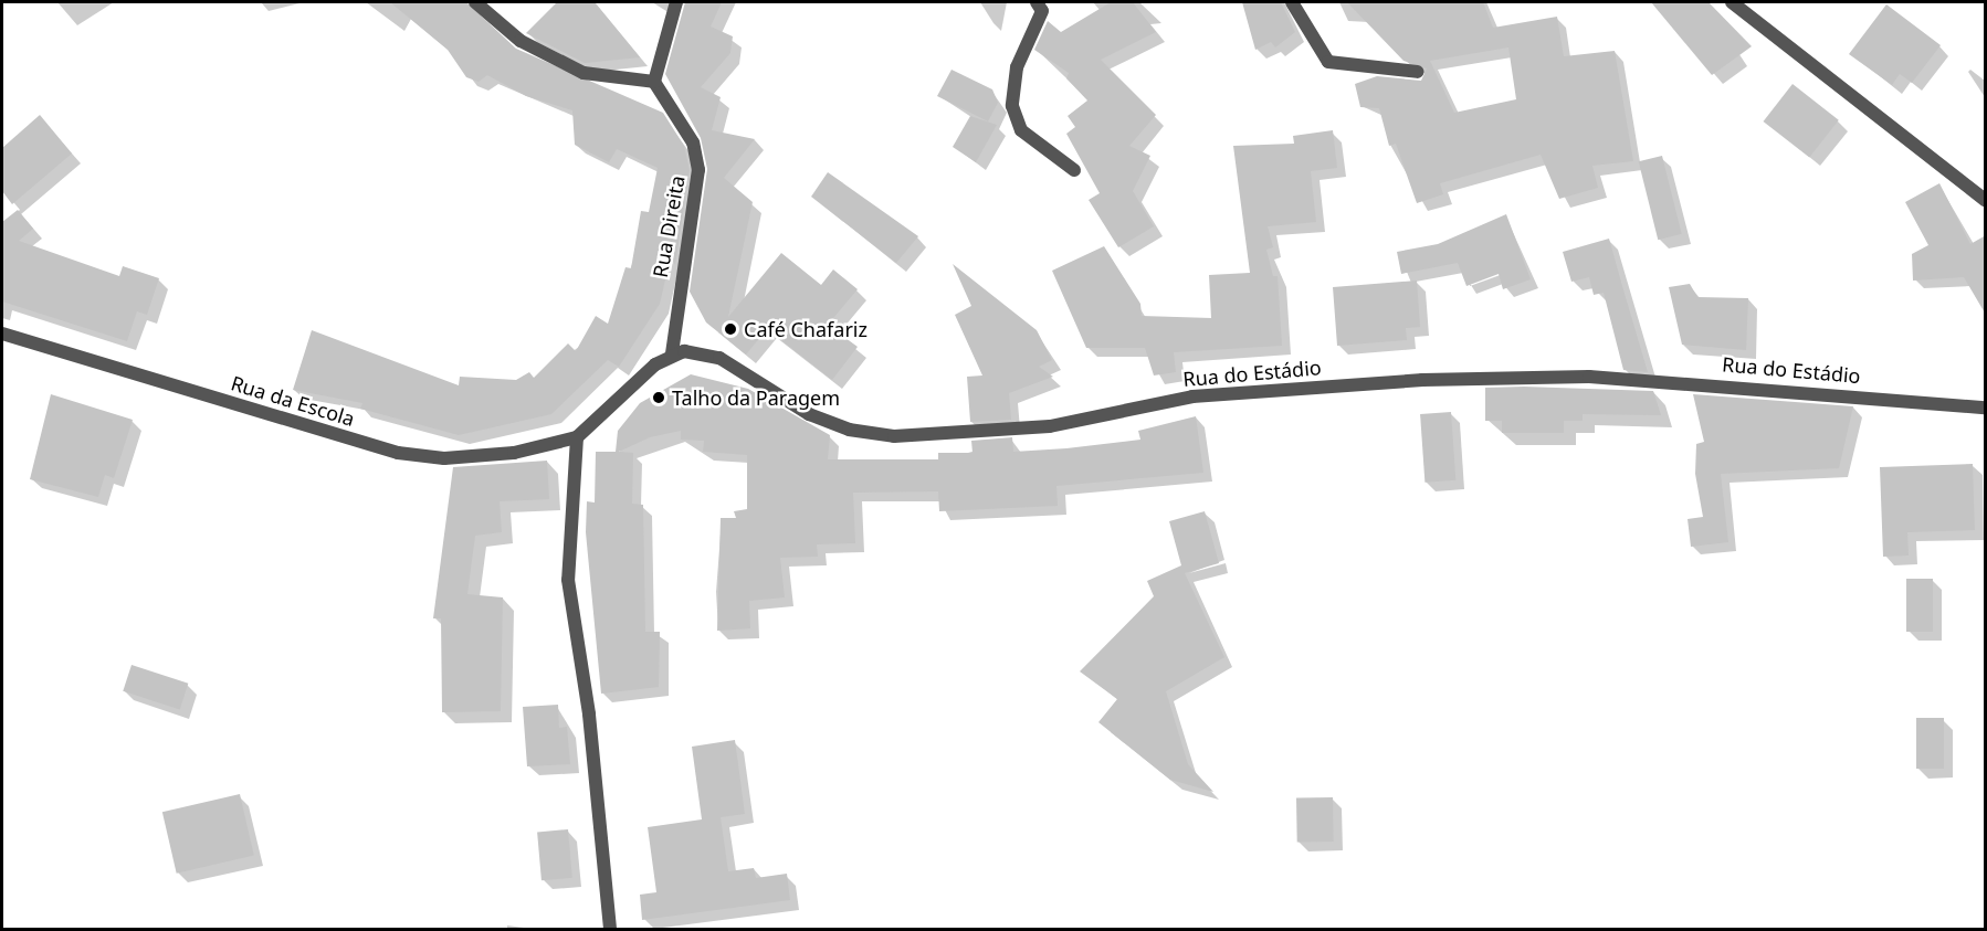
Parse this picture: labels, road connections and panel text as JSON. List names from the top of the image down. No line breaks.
{"streets":{"street":["Rua Direita","Rua do Estádio","Rua da Escola"]},"crossings":[["Rua Direita","Rua do Estádio"]],"places":["Café Chafariz","Talho da Paragem"]}
